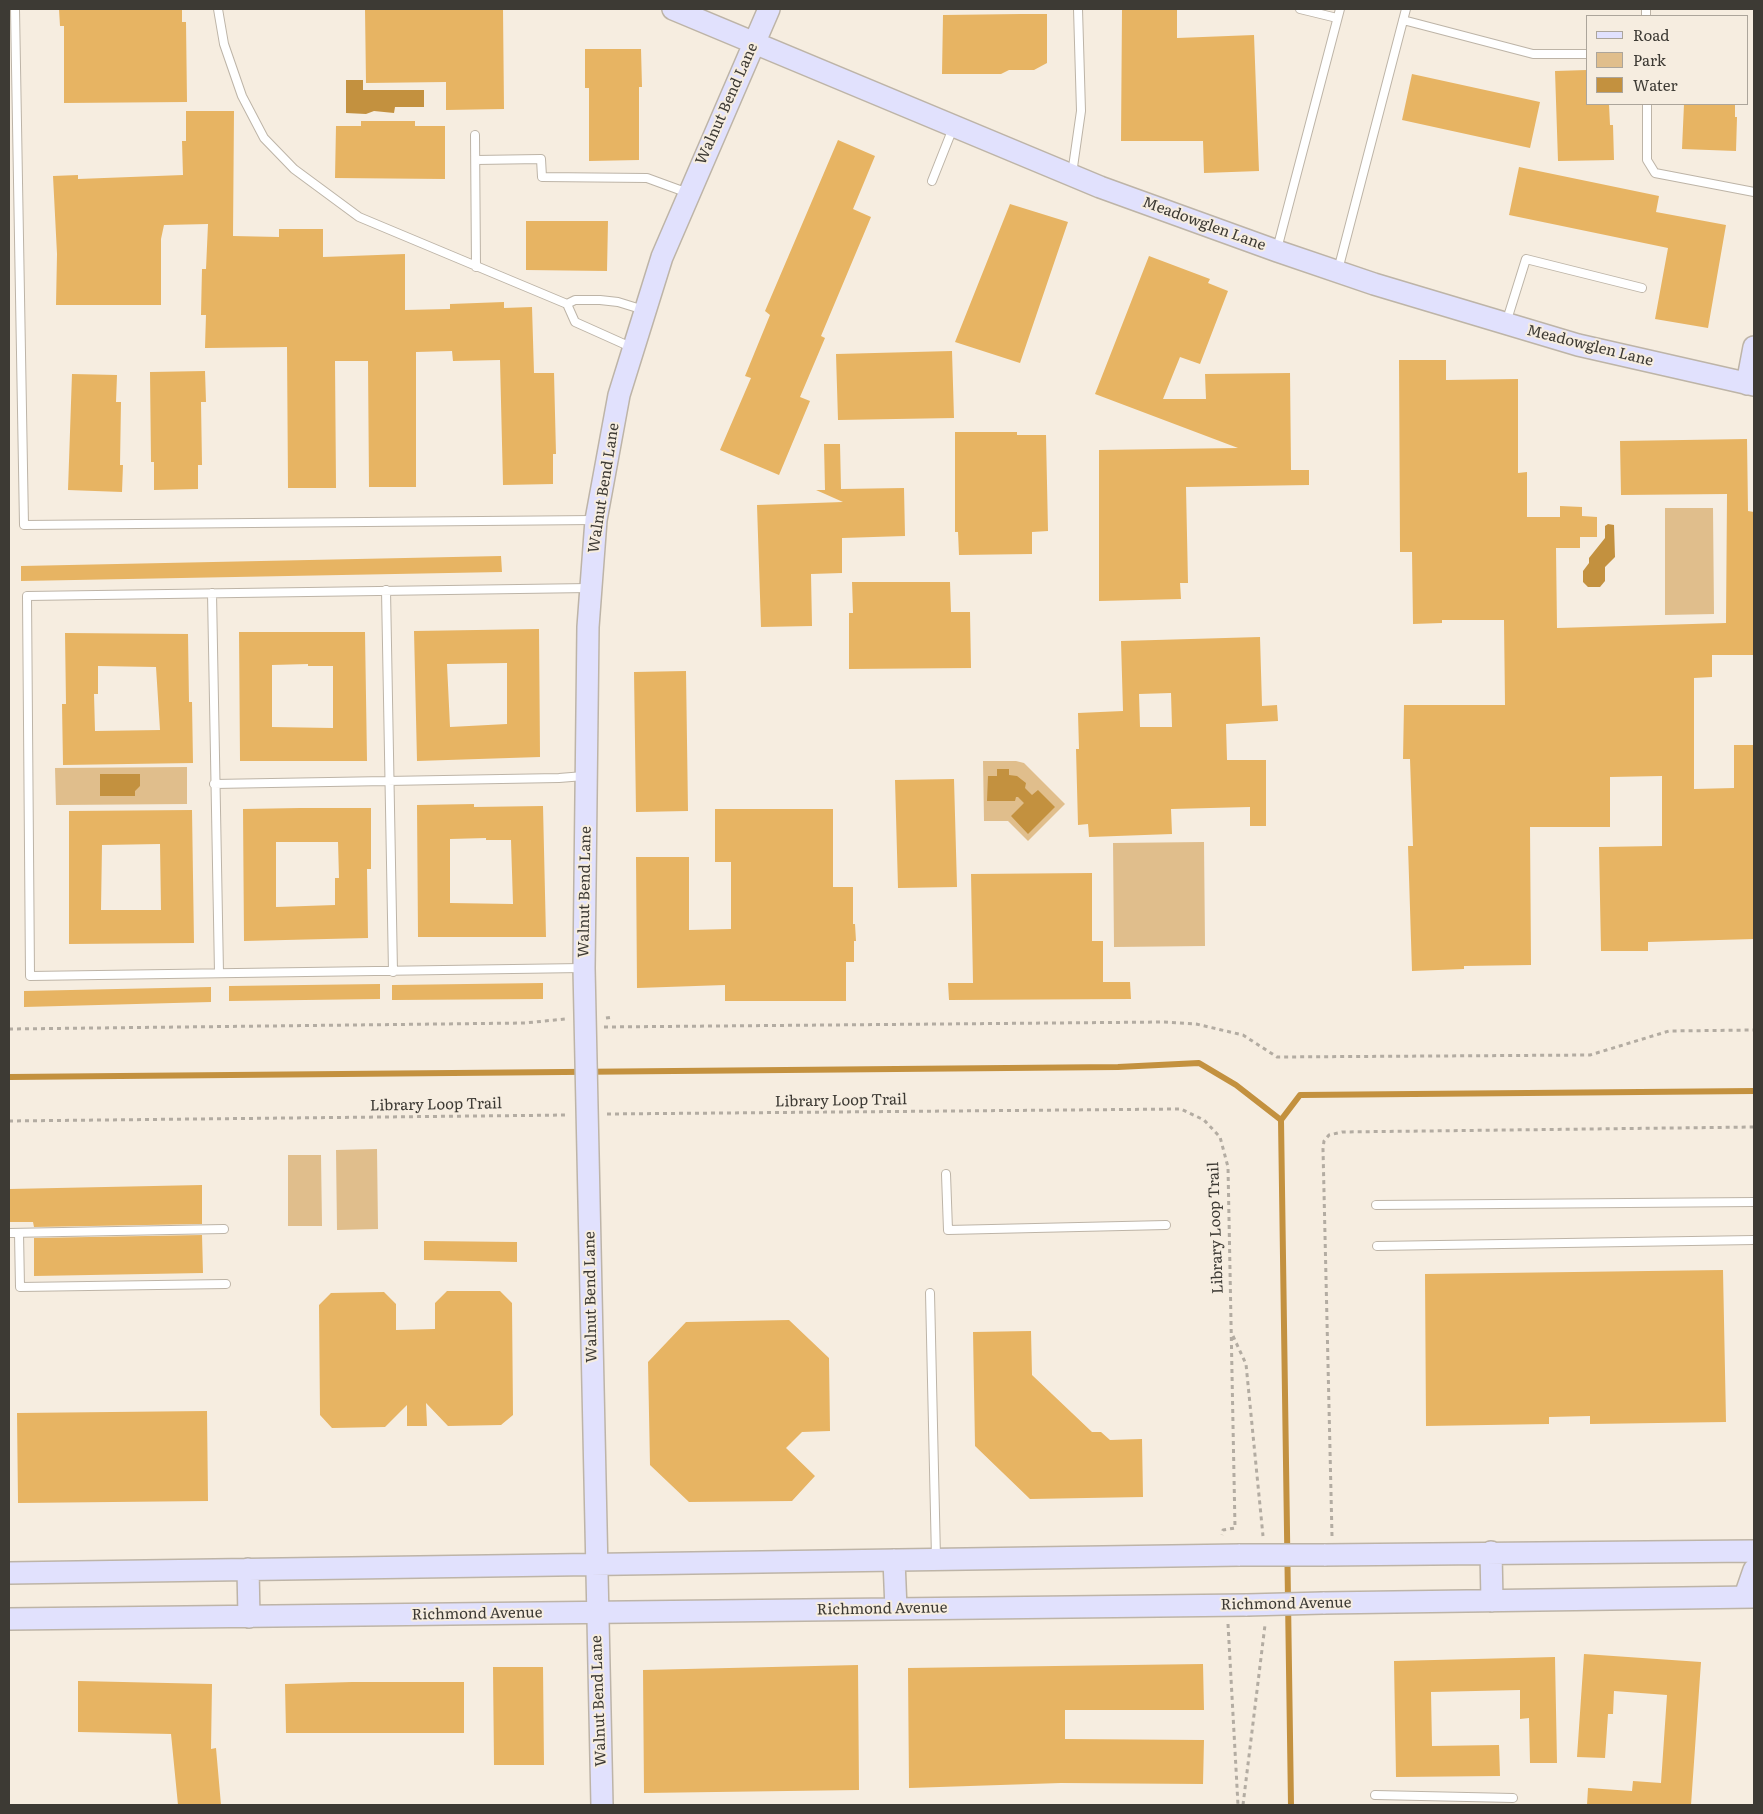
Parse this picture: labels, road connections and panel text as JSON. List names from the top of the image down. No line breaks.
{"streets":{"main road":["Walnut Bend Lane","Meadowglen Lane","Richmond Avenue"],"path":["Library Loop Trail"]},"crossings":[["Walnut Bend Lane","Meadowglen Lane"],["Walnut Bend Lane","Library Loop Trail"],["Walnut Bend Lane","Richmond Avenue"]],"legend":["Road","Park","Water"]}
